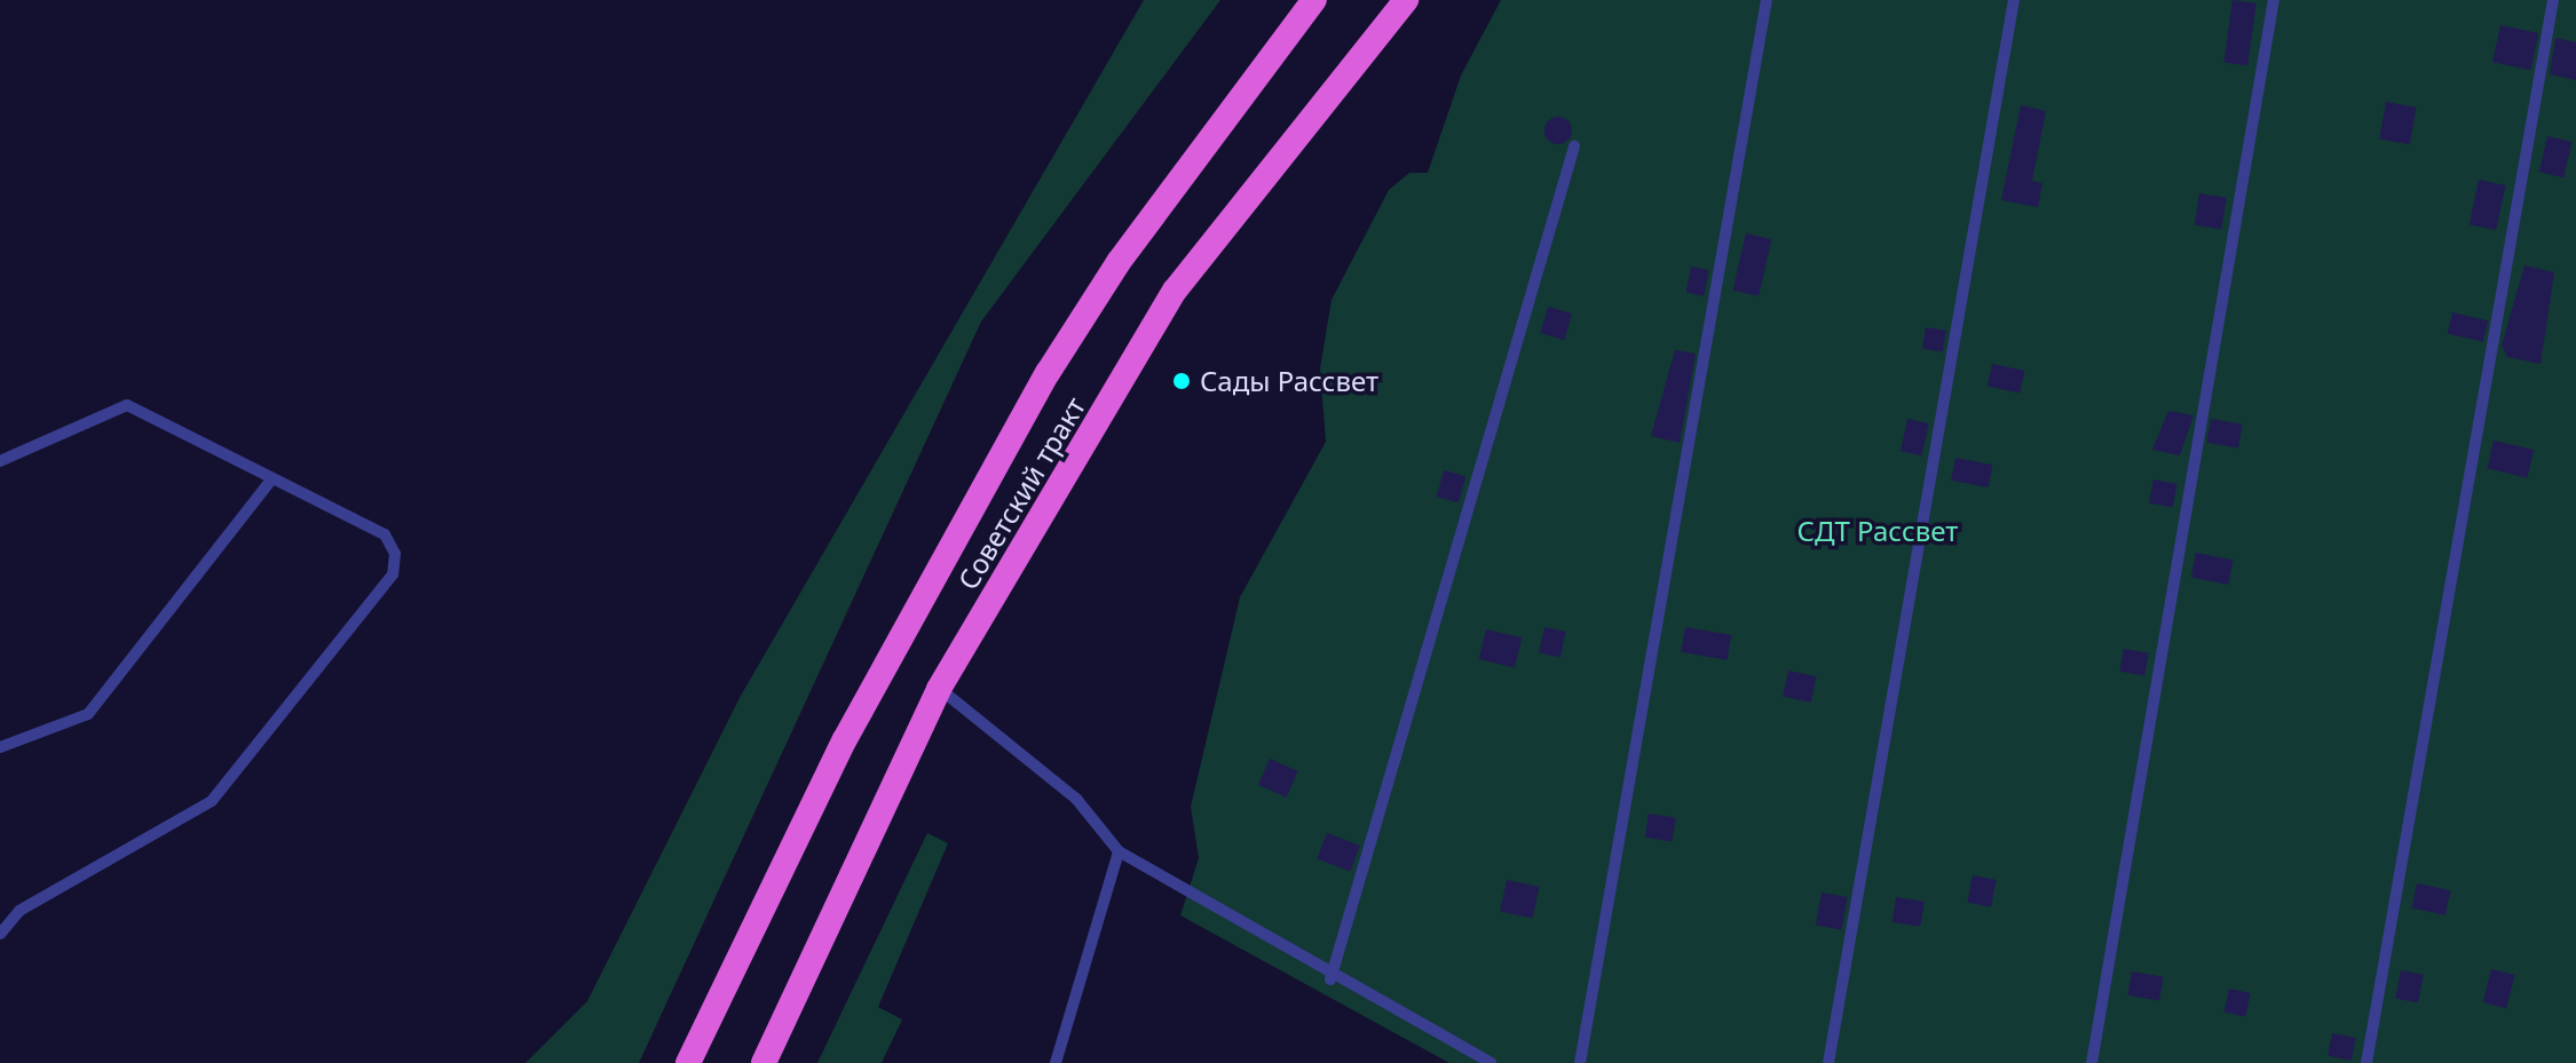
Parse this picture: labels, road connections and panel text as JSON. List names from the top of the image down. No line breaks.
{"streets":{"highway":["Советский тракт"]},"parks":["СДТ Рассвет"],"places":["Сады Рассвет"]}
